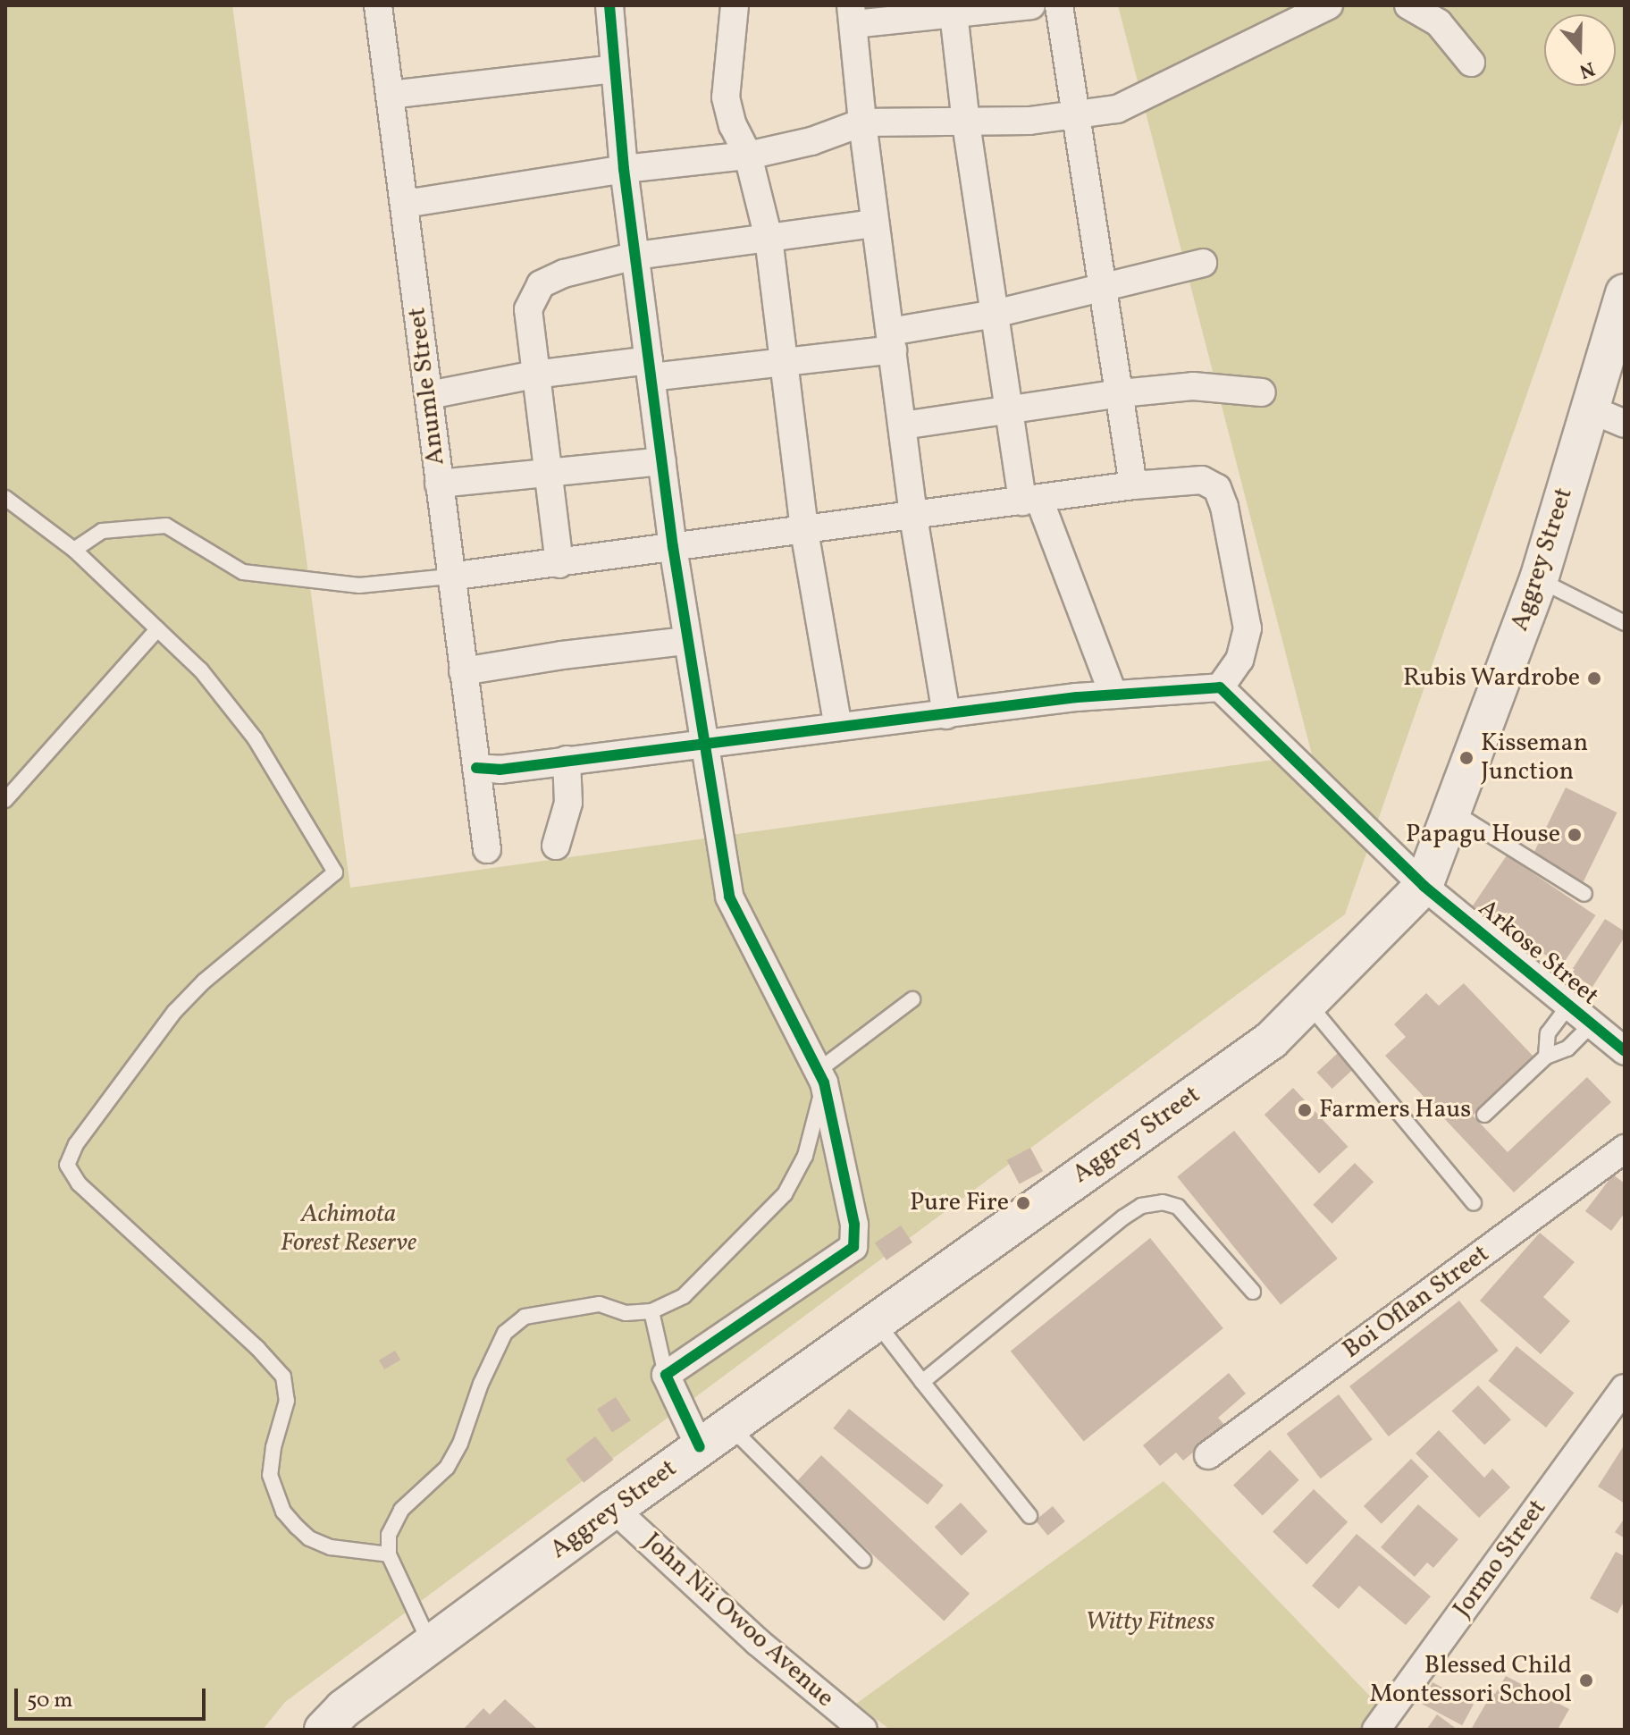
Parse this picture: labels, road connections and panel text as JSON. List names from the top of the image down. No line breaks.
{"streets":{"main road":["Aggrey Street"],"street":["Anumle Street","Arkose Street","Boi Oflan Street","Jormo Street","John Nii Owoo Avenue"]},"crossings":[["Aggrey Street","Arkose Street"],["Aggrey Street","John Nii Owoo Avenue"]],"parks":["Achimota Forest Reserve","Witty Fitness"],"places":["Rubis Wardrobe","Kisseman Junction","Papagu House","Farmers Haus","Pure Fire","Blessed Child Montessori School"],"scale_bar":"50 m","north":"bottom"}
